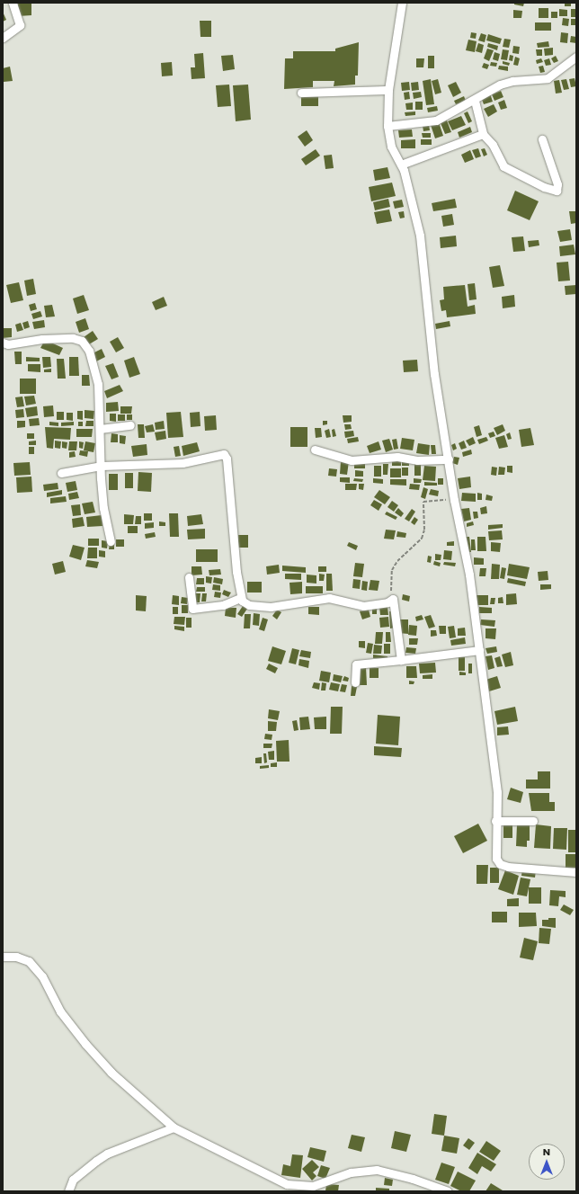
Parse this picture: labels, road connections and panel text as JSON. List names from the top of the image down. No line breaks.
{"north":"top"}
